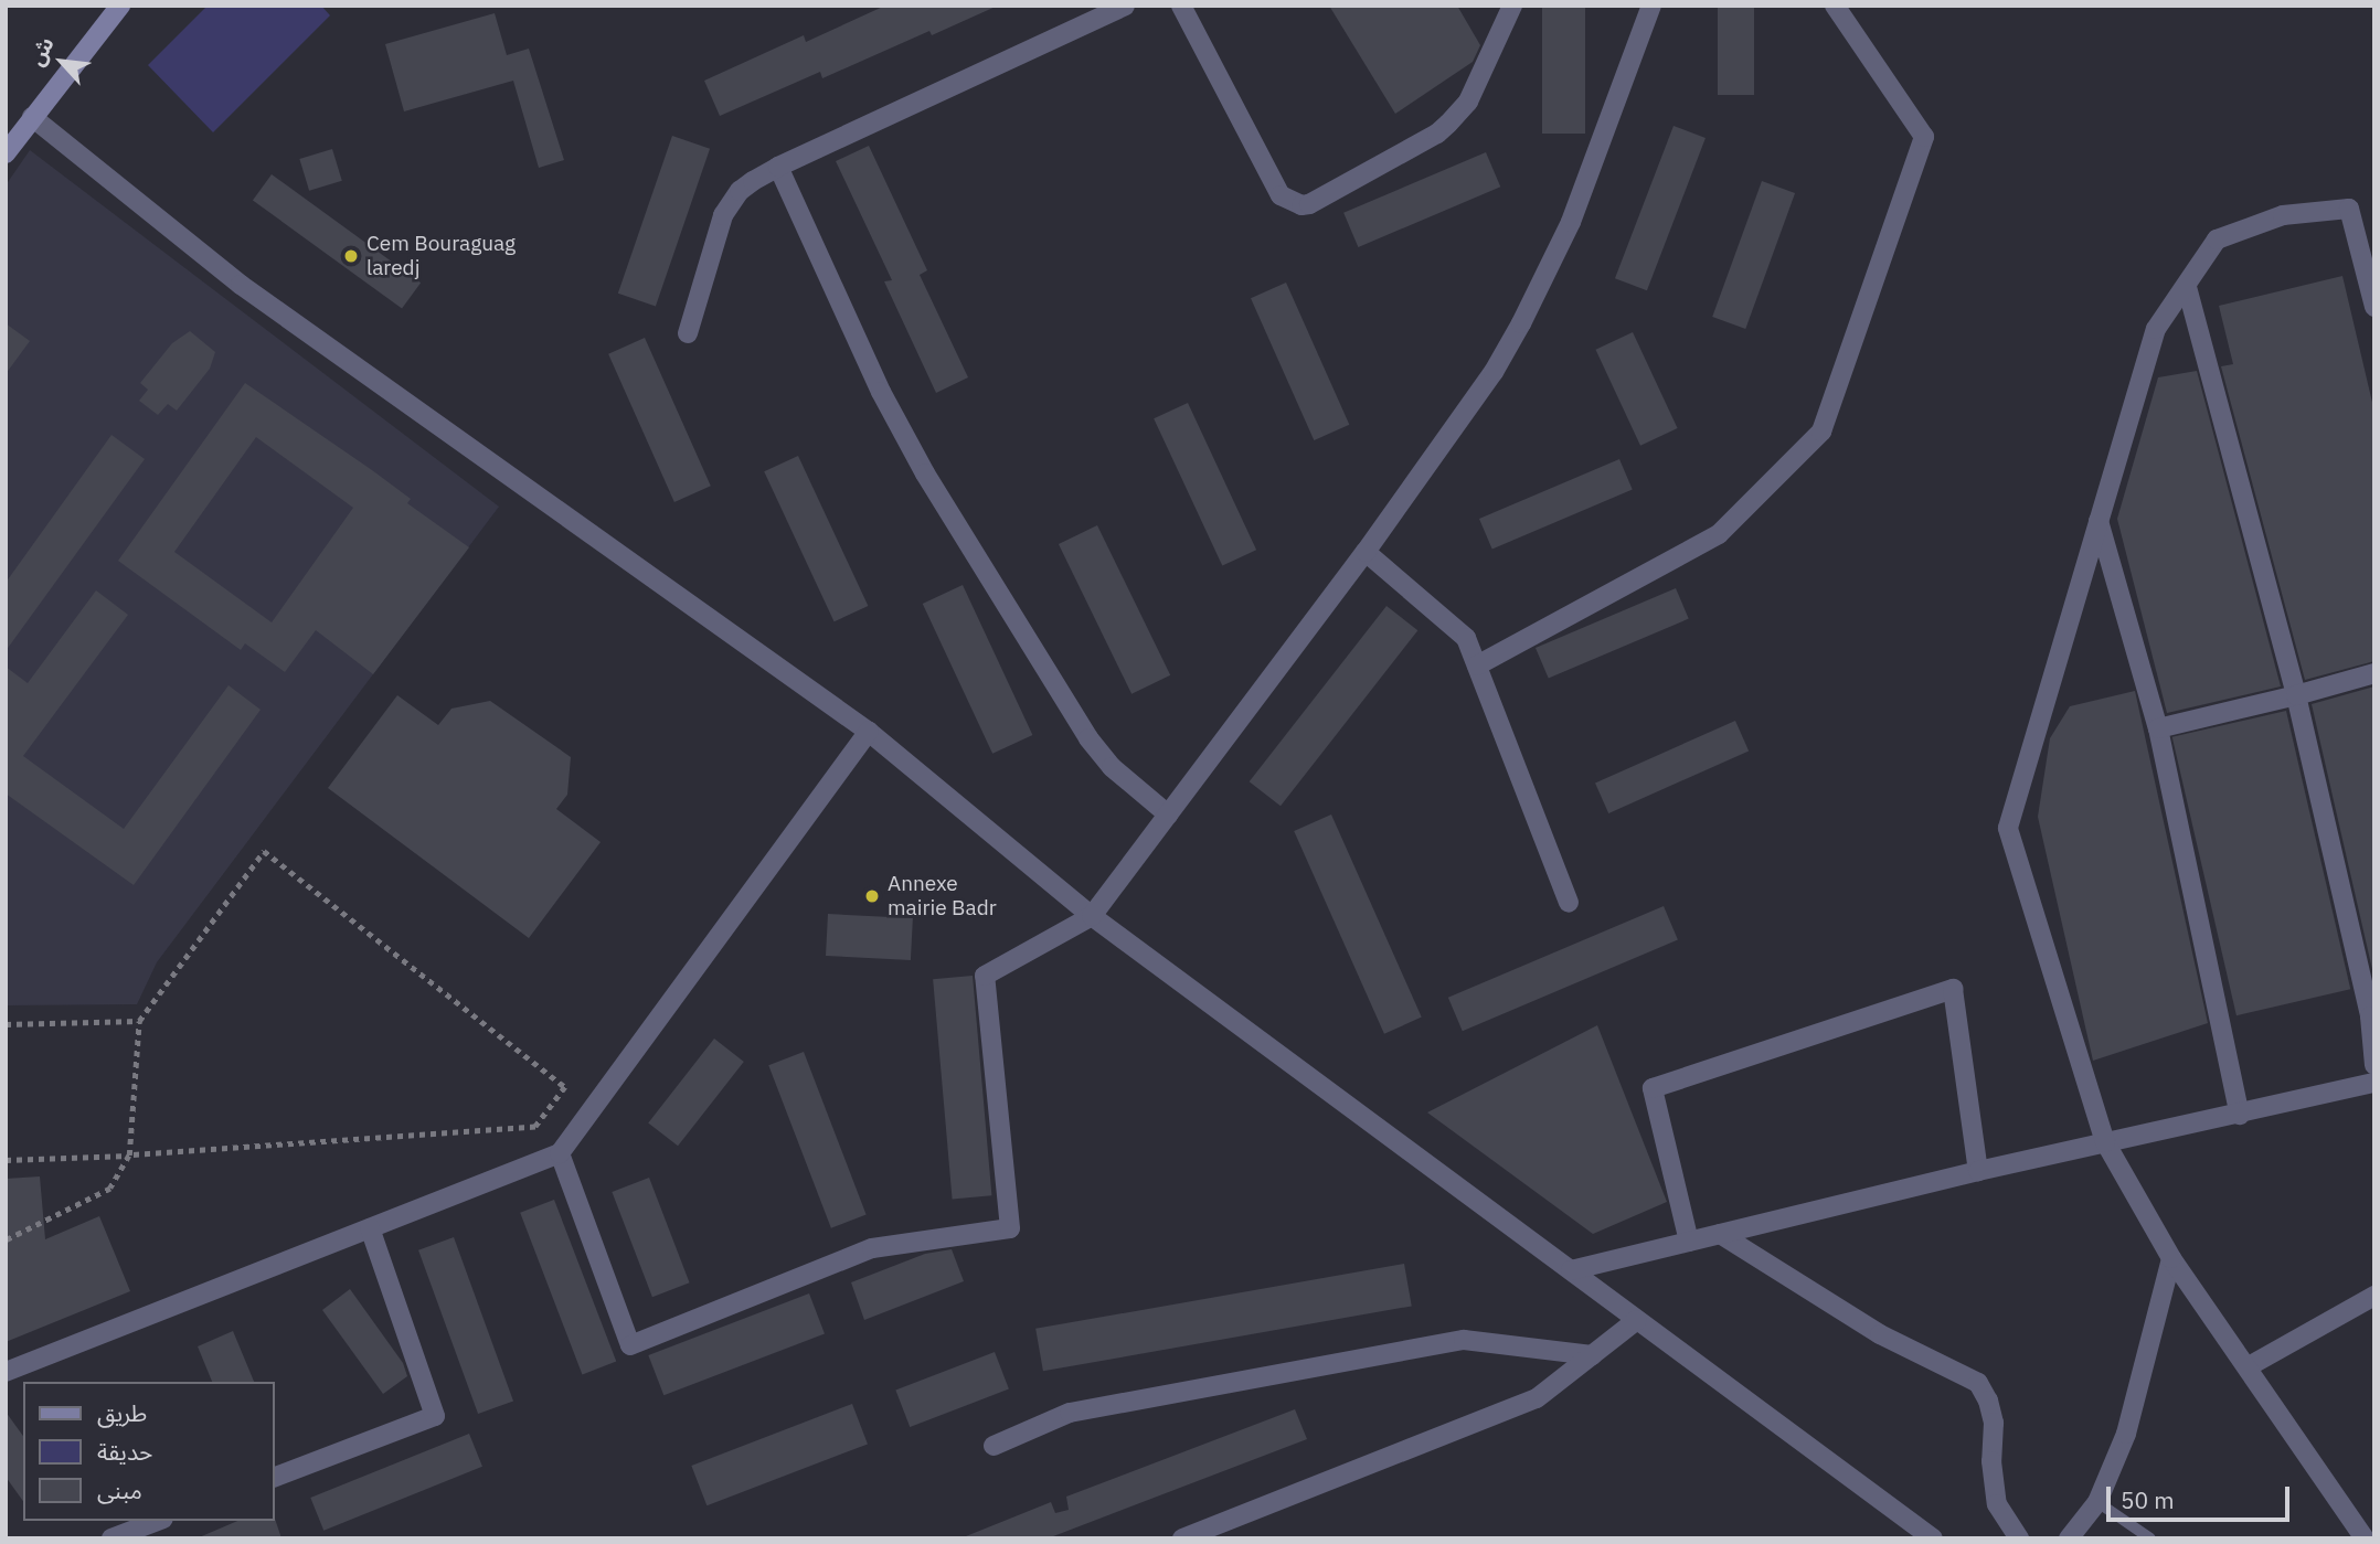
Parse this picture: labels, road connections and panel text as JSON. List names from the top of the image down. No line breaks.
{"places":["Cem Bouraguag laredj","Annexe mairie Badr"],"legend":["طريق","حديقة","مبنى"],"scale_bar":"50 m","north":"top left"}
